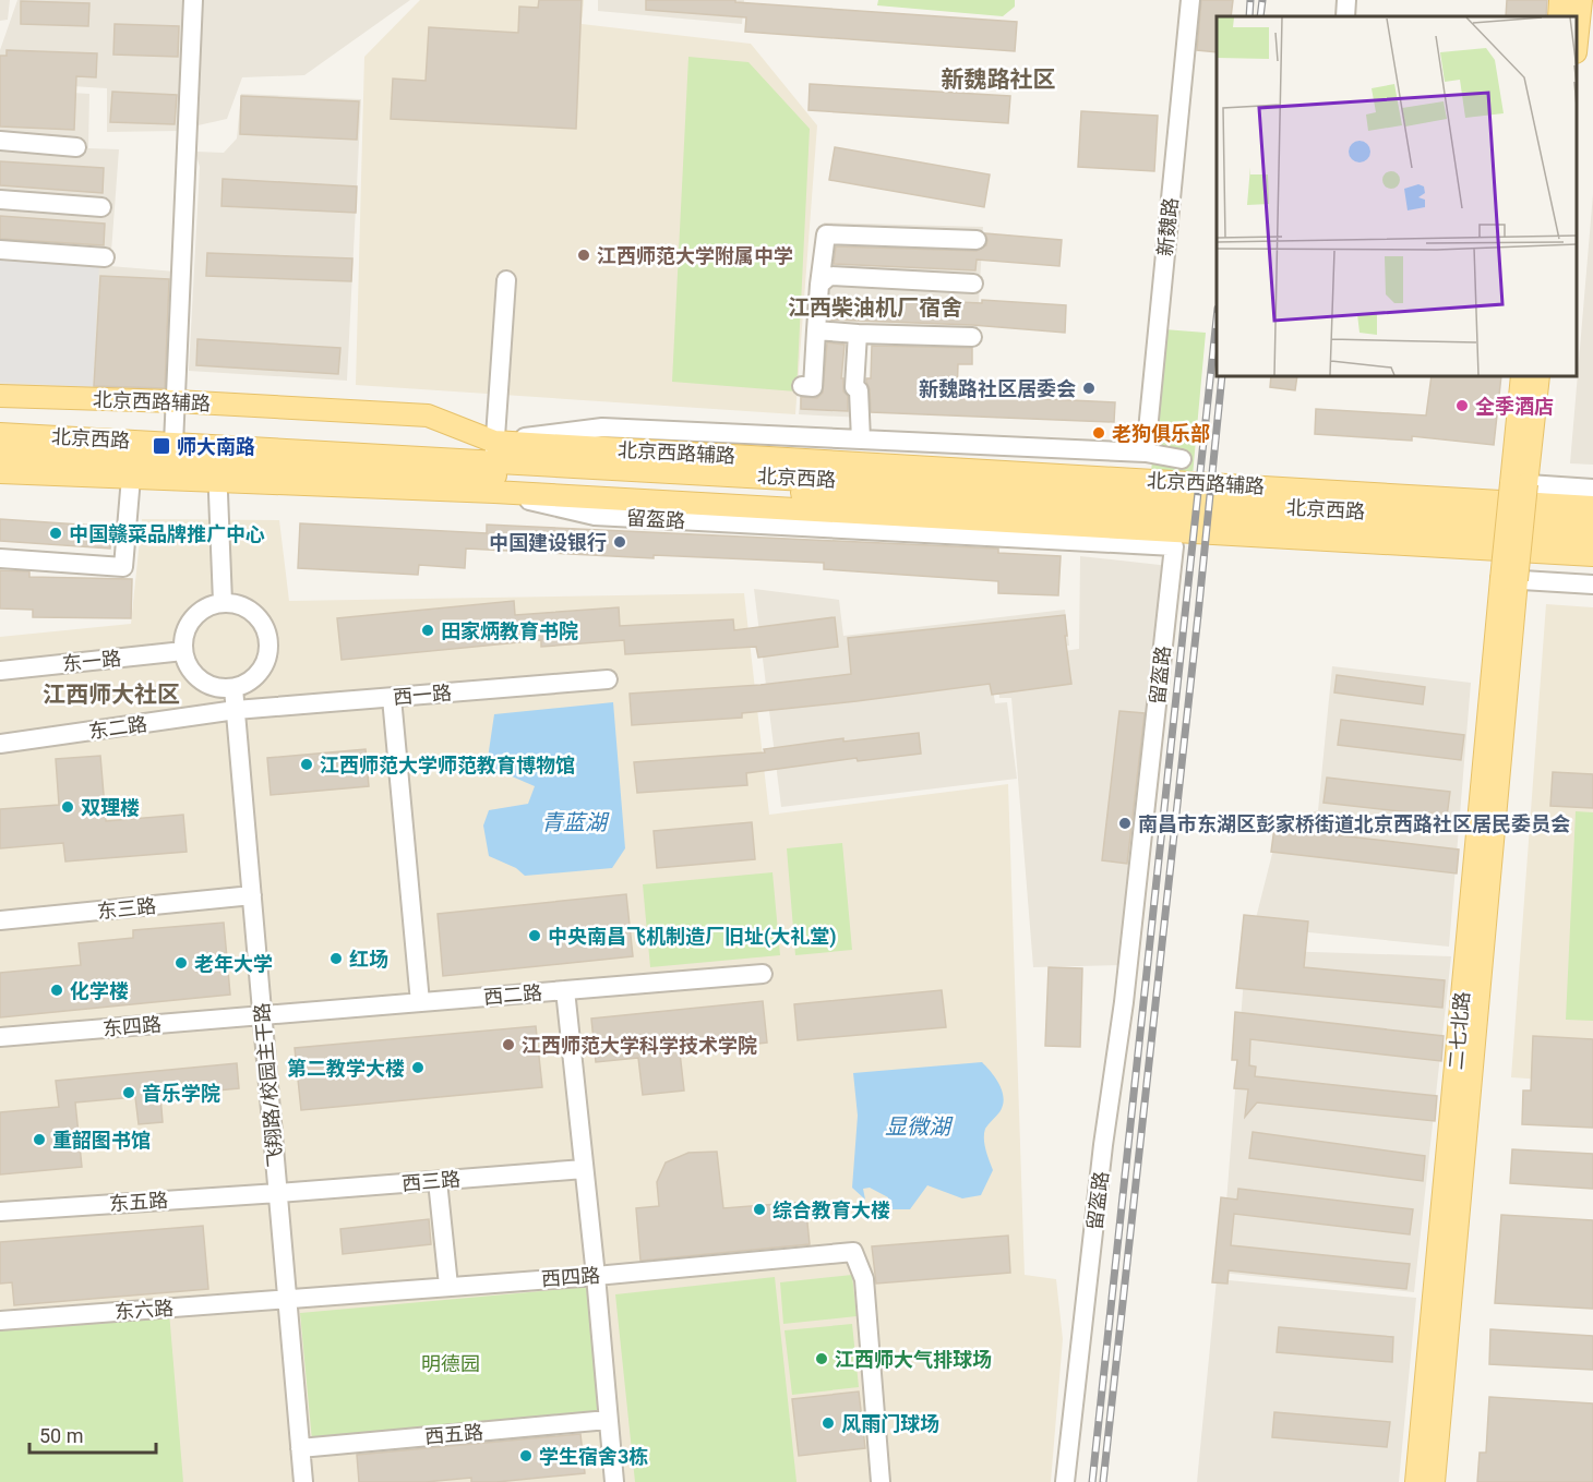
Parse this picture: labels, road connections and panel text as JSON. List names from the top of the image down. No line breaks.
{"streets":{"main road":["北京西路辅路","北京西路","二七北路"],"street":["新魏路","留盔路","东一路","西一路","东二路","东三路","西二路","东四路","飞翔路/校园主干路","西三路","东五路","西四路","东六路","西五路"]},"crossings":[["北京西路辅路","北京西路"],["东一路","飞翔路/校园主干路"],["西一路","东二路"],["西一路","飞翔路/校园主干路"],["东二路","飞翔路/校园主干路"],["东三路","飞翔路/校园主干路"],["西二路","东四路"],["西二路","飞翔路/校园主干路"],["东四路","飞翔路/校园主干路"],["飞翔路/校园主干路","西三路"],["飞翔路/校园主干路","东五路"],["飞翔路/校园主干路","西四路"],["飞翔路/校园主干路","东六路"],["飞翔路/校园主干路","西五路"],["西三路","东五路"],["西四路","东六路"]],"districts":["新魏路社区","江西柴油机厂宿舍","江西师大社区"],"water":["青蓝湖","显微湖"],"parks":["明德园"],"places":{"other":["江西师范大学附属中学","新魏路社区居委会","全季酒店","老狗俱乐部","中国赣菜品牌推广中心","中国建设银行","田家炳教育书院","江西师范大学师范教育博物馆","双理楼","南昌市东湖区彭家桥街道北京西路社区居民委员会","中央南昌飞机制造厂旧址(大礼堂)","红场","老年大学","化学楼","江西师范大学科学技术学院","第二教学大楼","音乐学院","重韶图书馆","综合教育大楼","江西师大气排球场","风雨门球场","学生宿舍3栋"],"transit":["师大南路"]},"scale_bar":"50 m"}
